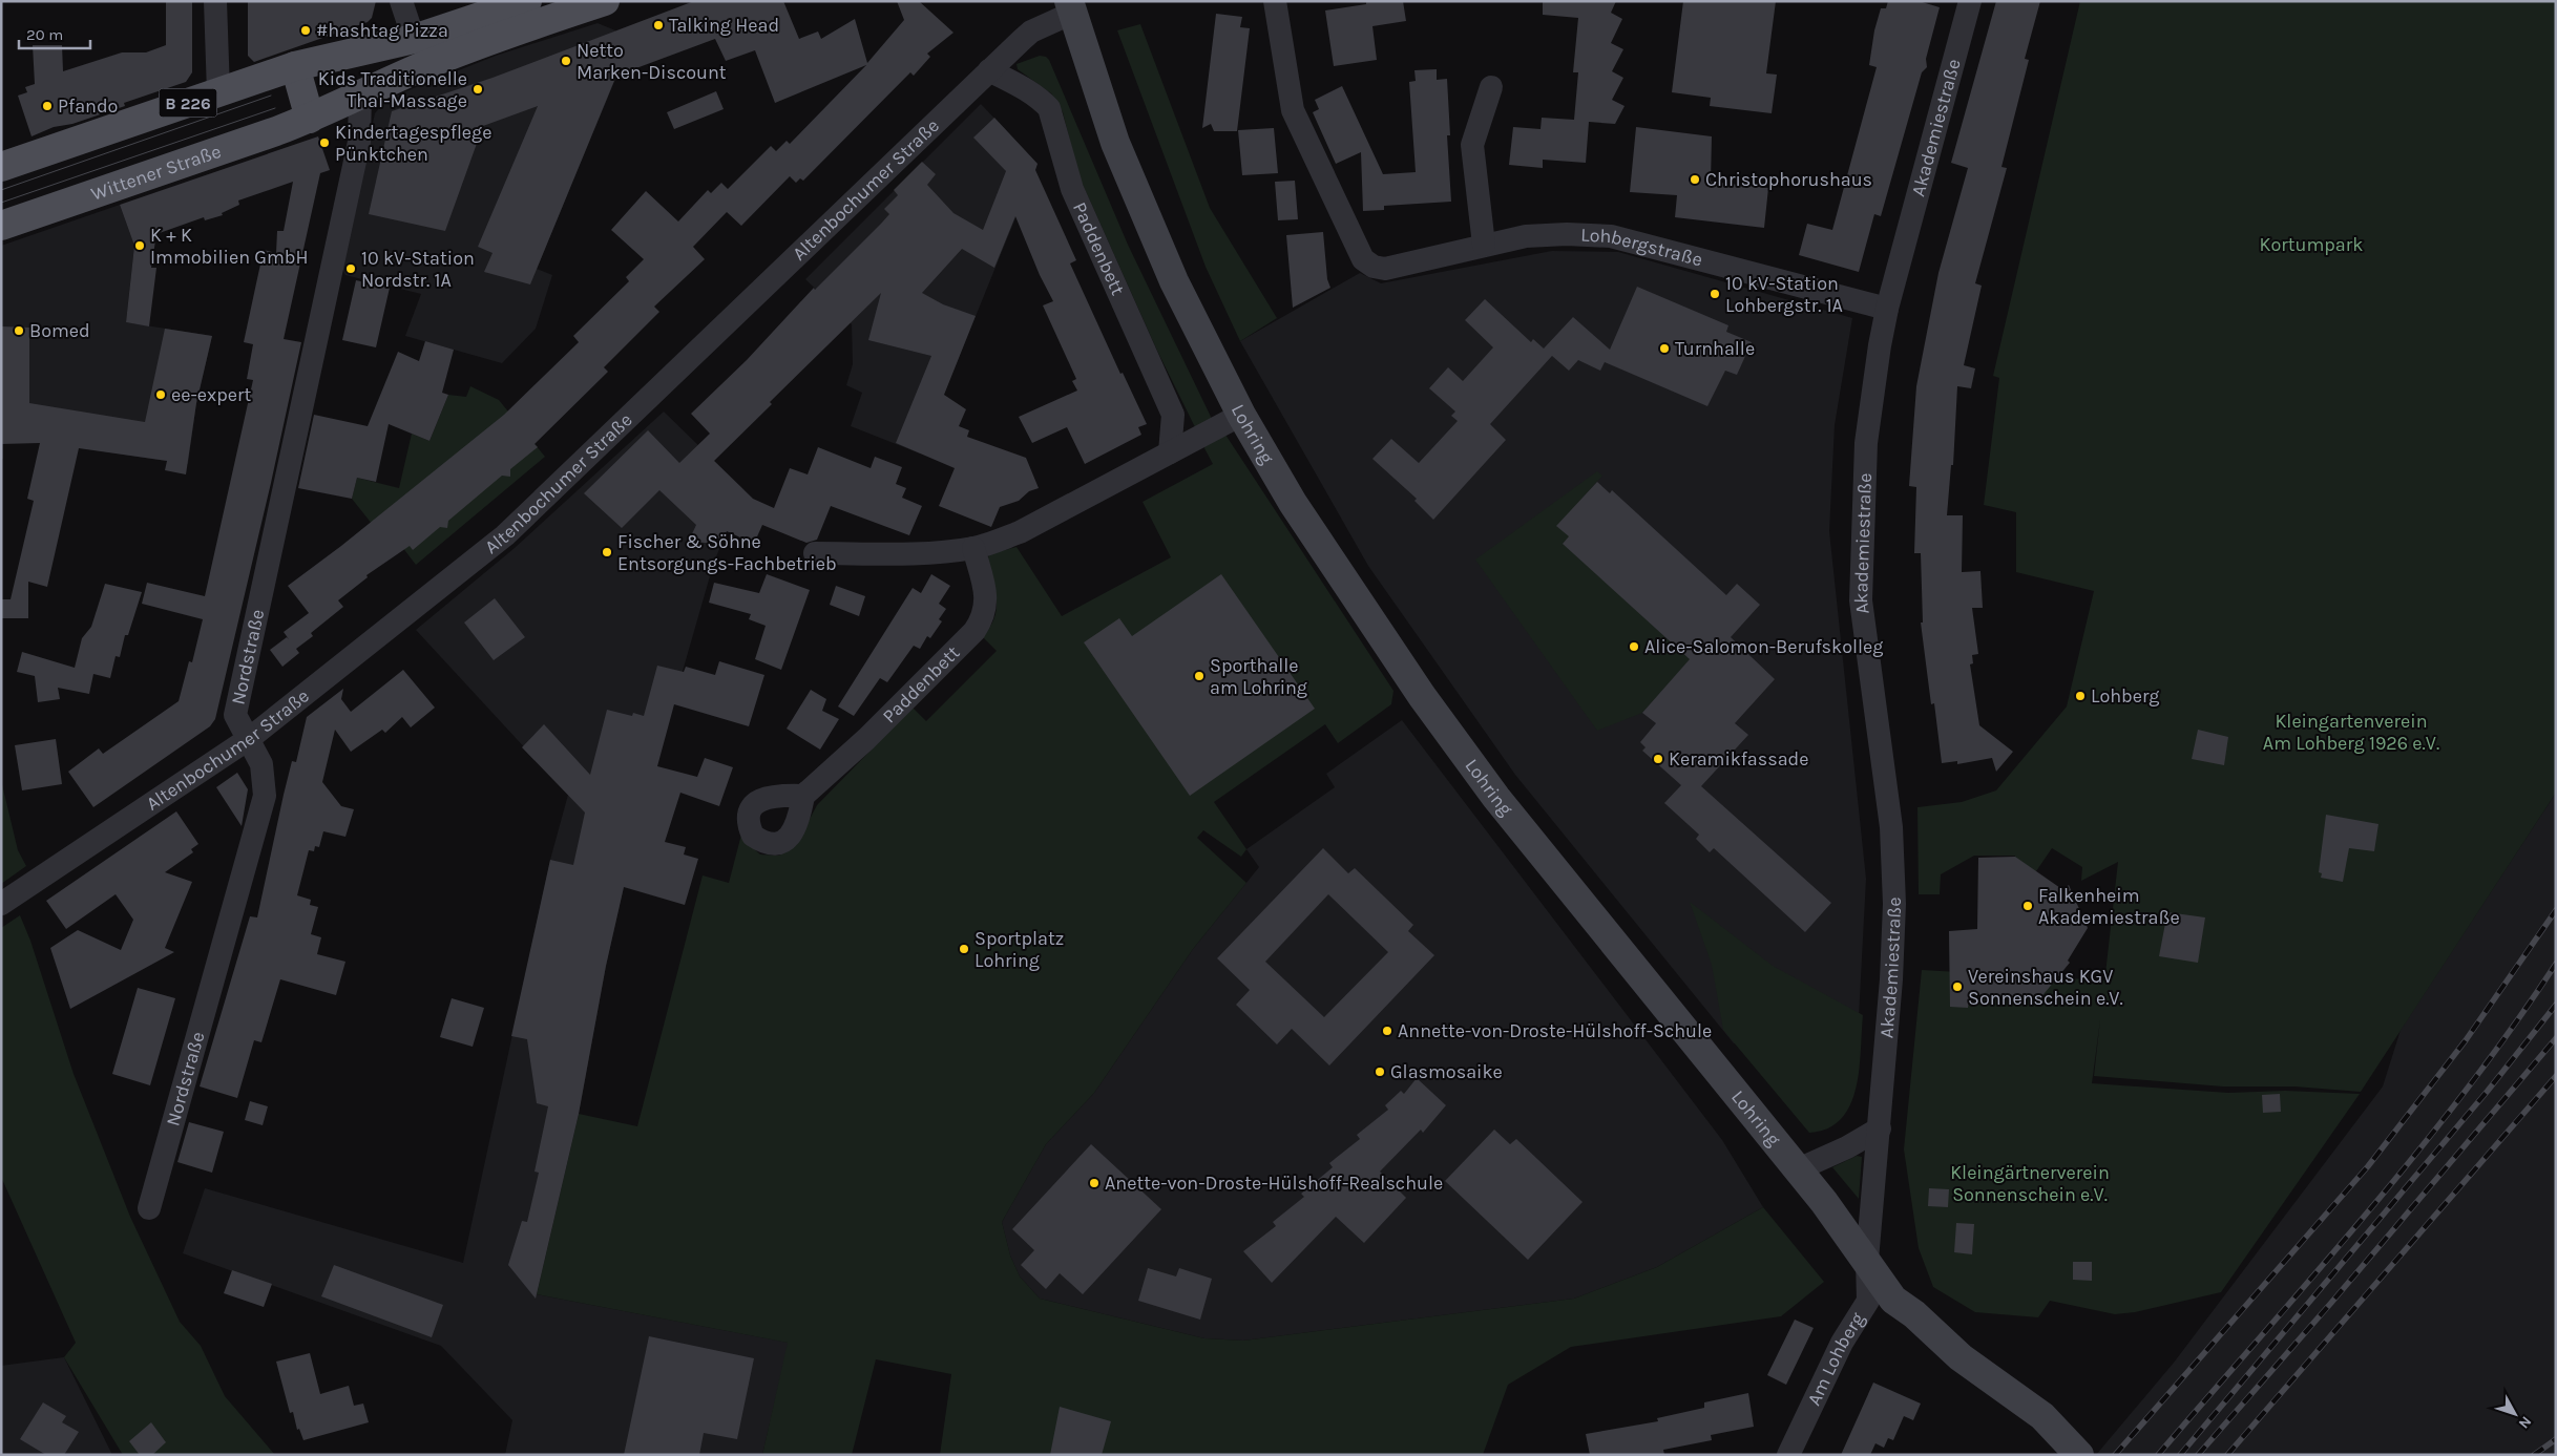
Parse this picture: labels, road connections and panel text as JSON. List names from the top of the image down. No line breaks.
{"streets":{"main road":["B 226","Wittener Straße"],"street":["Akademiestraße","Altenbochumer Straße","Lohbergstraße","Paddenbett","Lohring","Nordstraße","Am Lohberg"]},"crossings":[["Akademiestraße","Lohbergstraße"],["Akademiestraße","Lohring"],["Akademiestraße","Am Lohberg"],["Wittener Straße","Nordstraße"],["Altenbochumer Straße","Paddenbett"],["Altenbochumer Straße","Lohring"],["Altenbochumer Straße","Nordstraße"],["Lohring","Am Lohberg"]],"parks":["Kortumpark","Kleingartenverein Am Lohberg 1926 e.V.","Kleingärtnerverein Sonnenschein e.V."],"places":["Talking Head","#hashtag Pizza","Netto Marken-Discount","Kids Traditionelle Thai-Massage","Pfando","Kindertagespflege Pünktchen","Christophorushaus","K + K Immobilien GmbH","10 kV-Station Nordstr. 1A","10 kV-Station Lohbergstr. 1A","Bomed","Turnhalle","ee-expert","Fischer & Söhne Entsorgungs-Fachbetrieb","Alice-Salomon-Berufskolleg","Sporthalle am Lohring","Lohberg","Keramikfassade","Falkenheim Akademiestraße","Sportplatz Lohring","Vereinshaus KGV Sonnenschein e.V.","Annette-von-Droste-Hülshoff-Schule","Glasmosaike","Anette-von-Droste-Hülshoff-Realschule"],"scale_bar":"20 m","north":"bottom right"}
